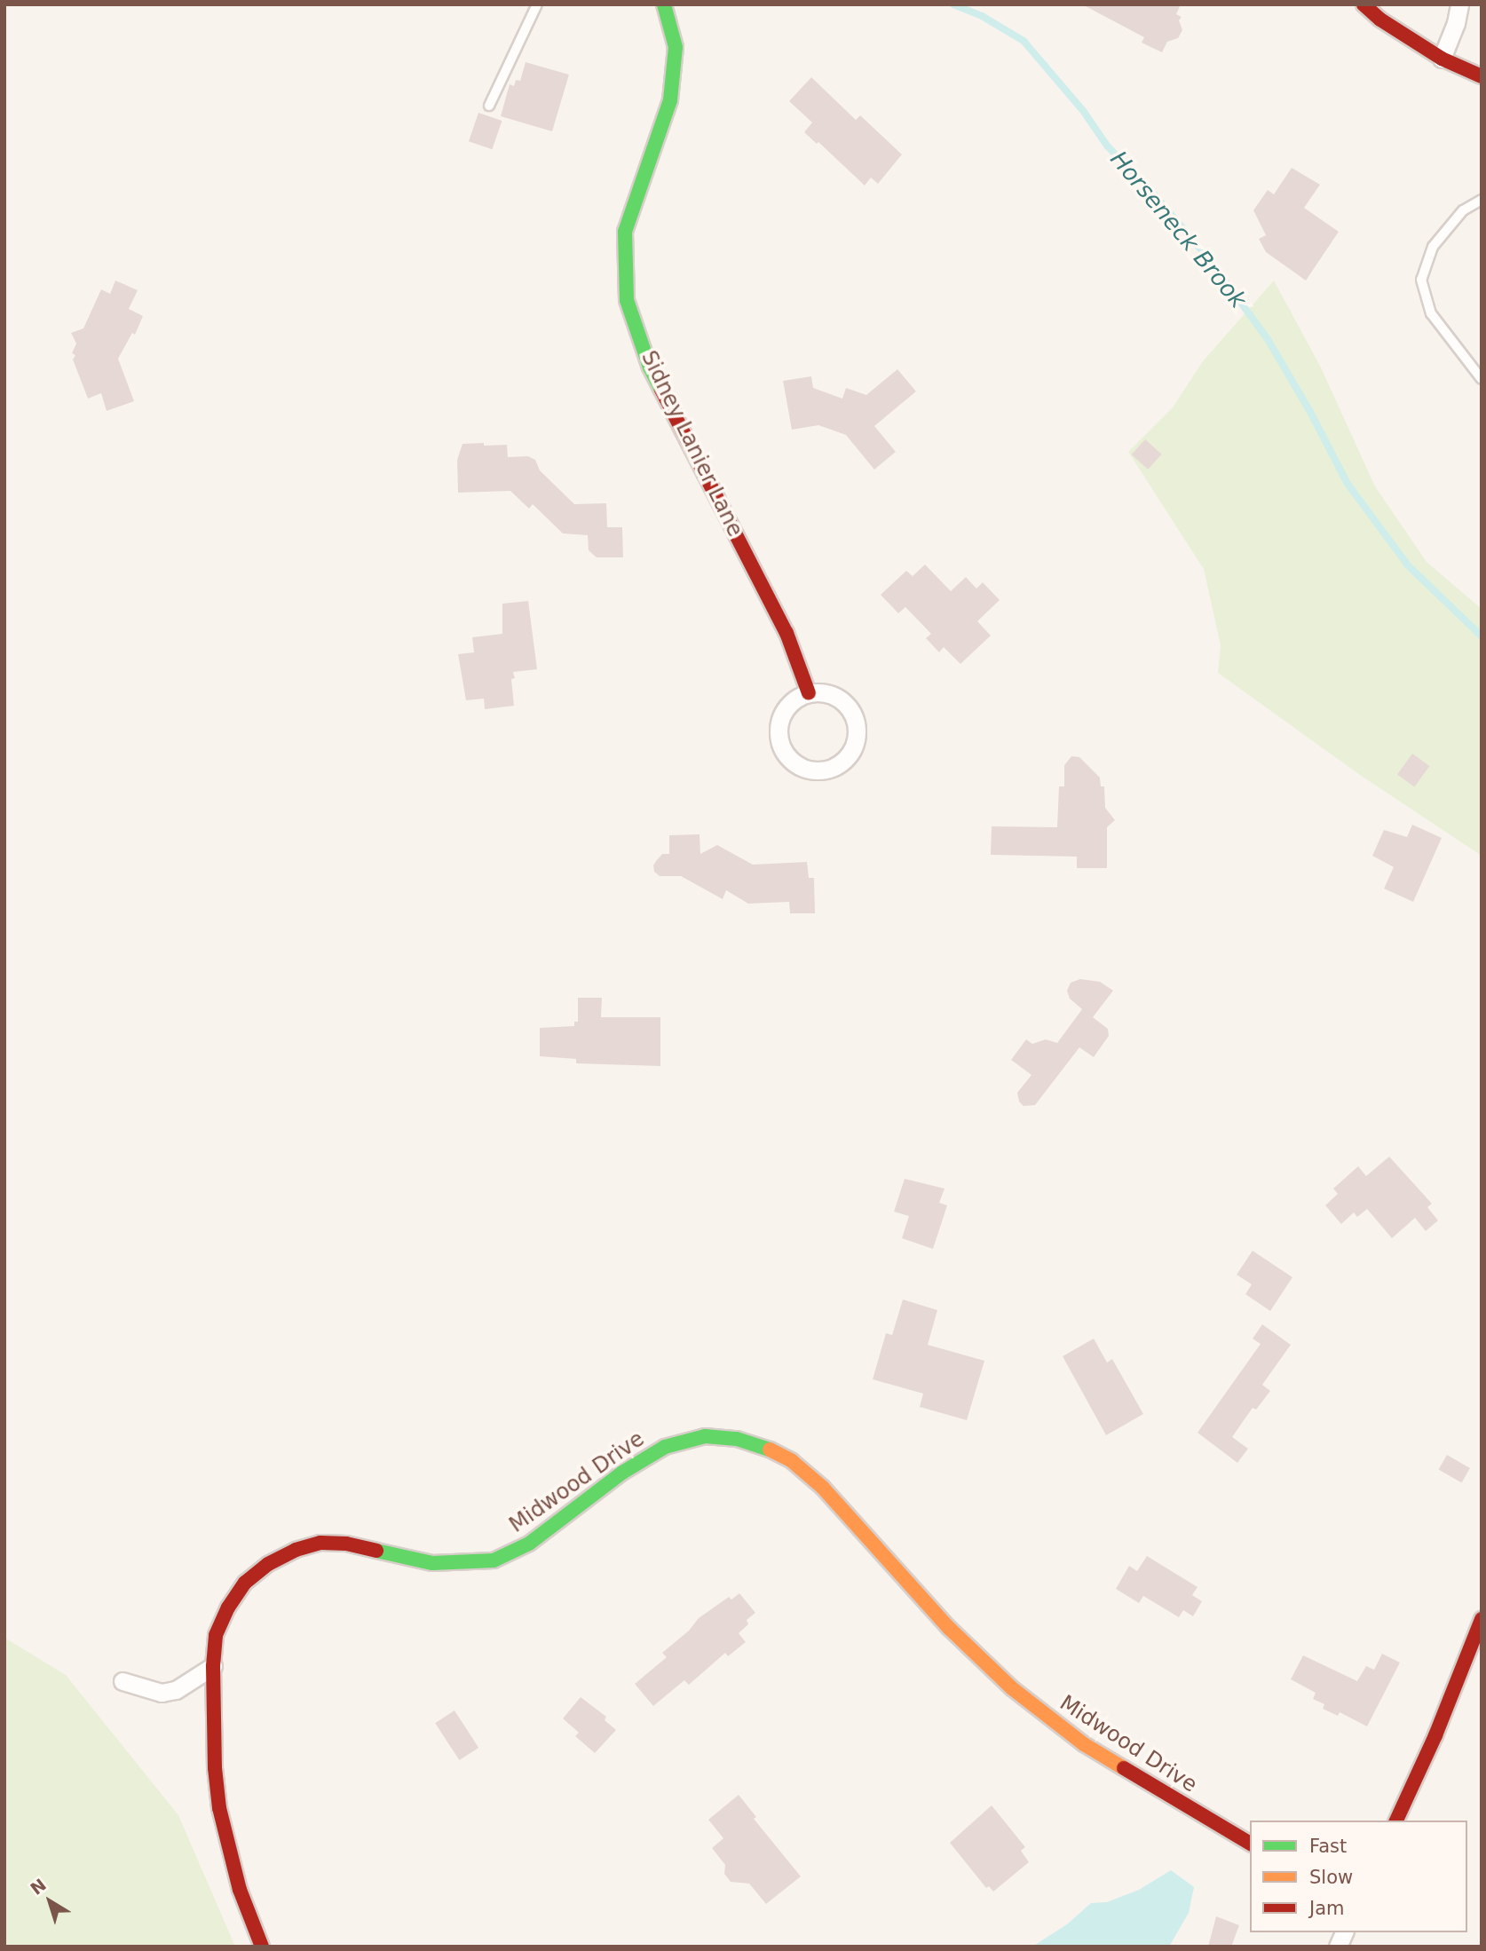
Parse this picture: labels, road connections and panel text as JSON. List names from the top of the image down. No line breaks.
{"streets":{"street":["Sidney Lanier Lane","Midwood Drive"]},"water":["Horseneck Brook"],"legend":["Fast","Slow","Jam"],"north":"top left"}
